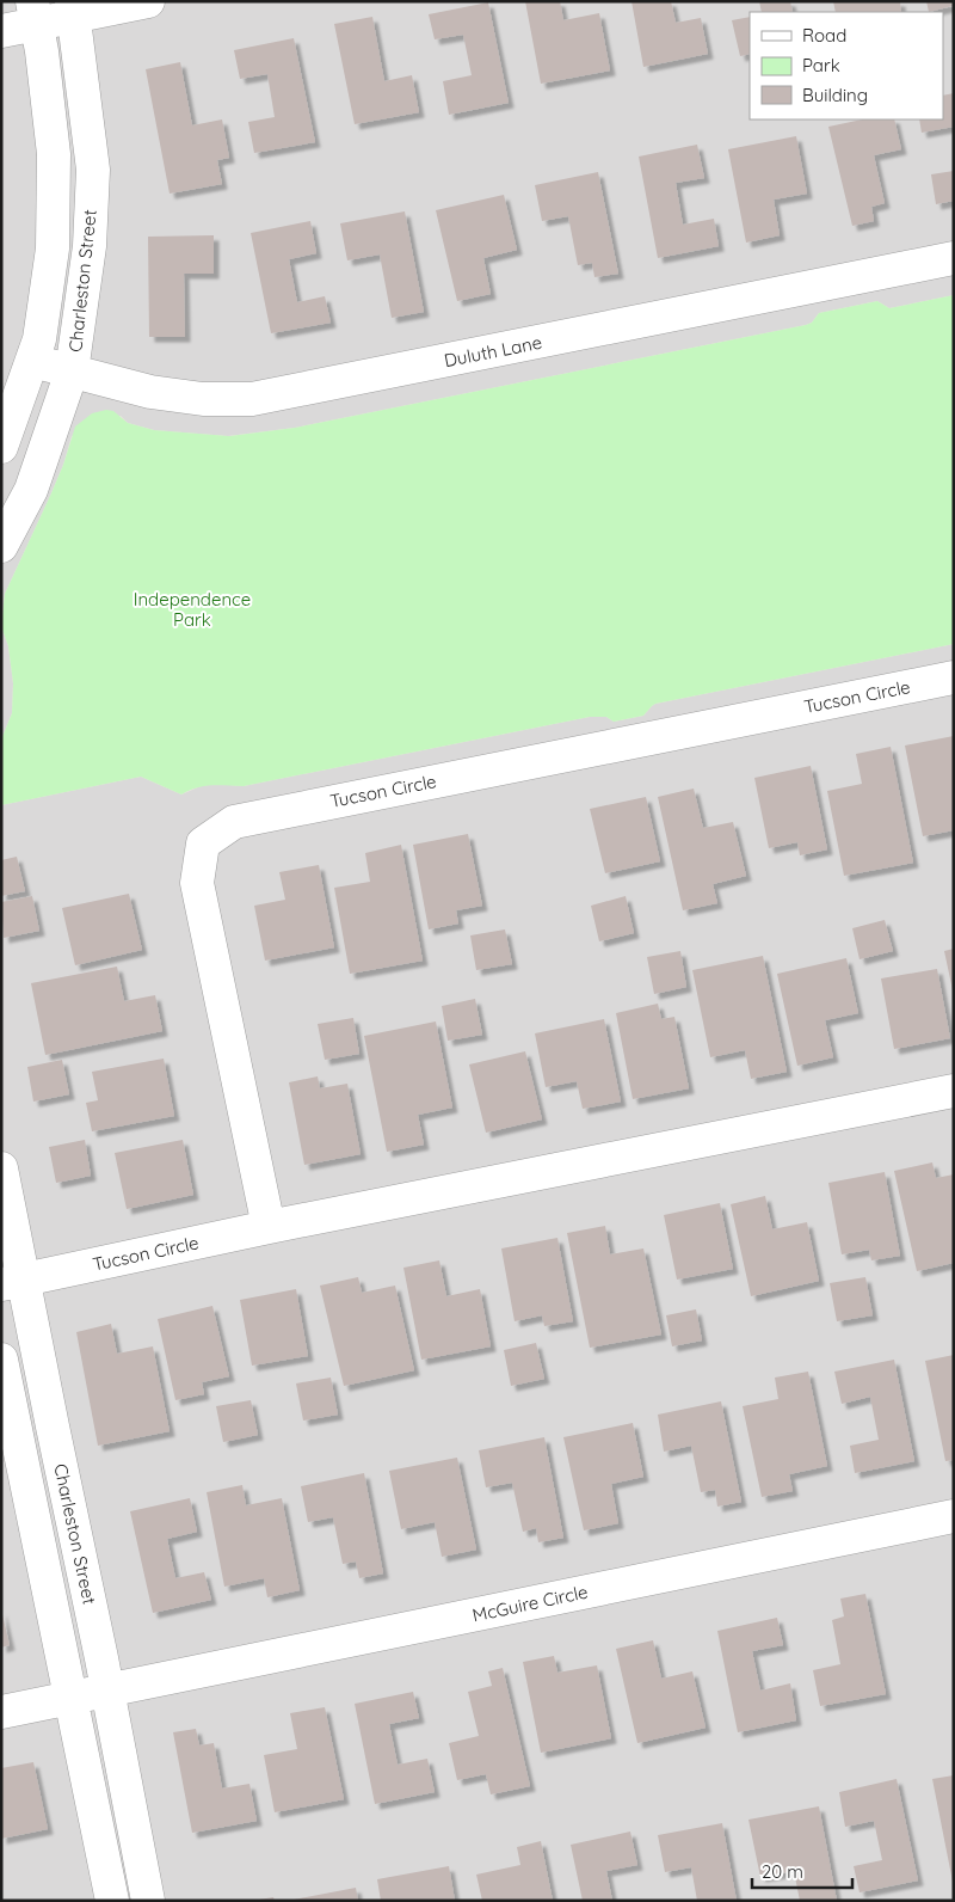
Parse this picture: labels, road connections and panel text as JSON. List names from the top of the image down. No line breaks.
{"streets":{"street":["Charleston Street","Duluth Lane","Tucson Circle","McGuire Circle"]},"crossings":[["Charleston Street","Duluth Lane"],["Charleston Street","Tucson Circle"],["Charleston Street","McGuire Circle"]],"parks":["Independence Park"],"legend":["Road","Park","Building"],"scale_bar":"20 m"}
